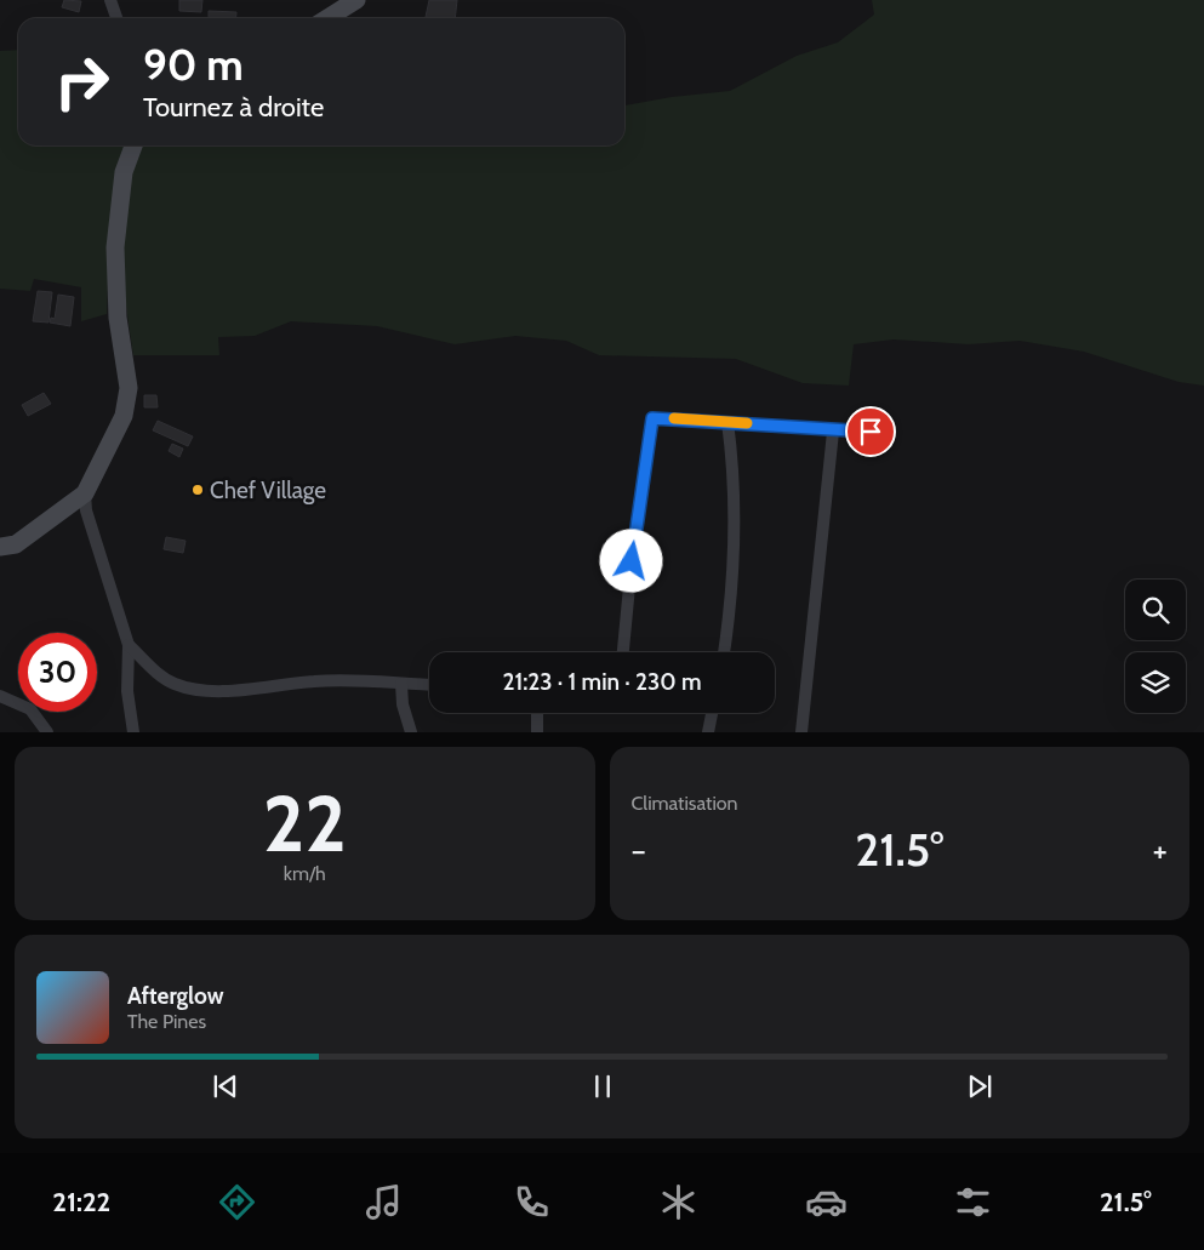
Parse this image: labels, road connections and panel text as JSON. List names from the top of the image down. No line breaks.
{"places":["Chef Village"],"page":{"turn":["90 m","Tournez à droite"],"limit":"30","trip":"21:23 · 1 min · 230 m","tile":[["22","km/h"],"Climatisation"],"heat":["−","21.5°","+"],"song":["Afterglow","The Pines"],"tabs":["21:22","21.5°"]}}
